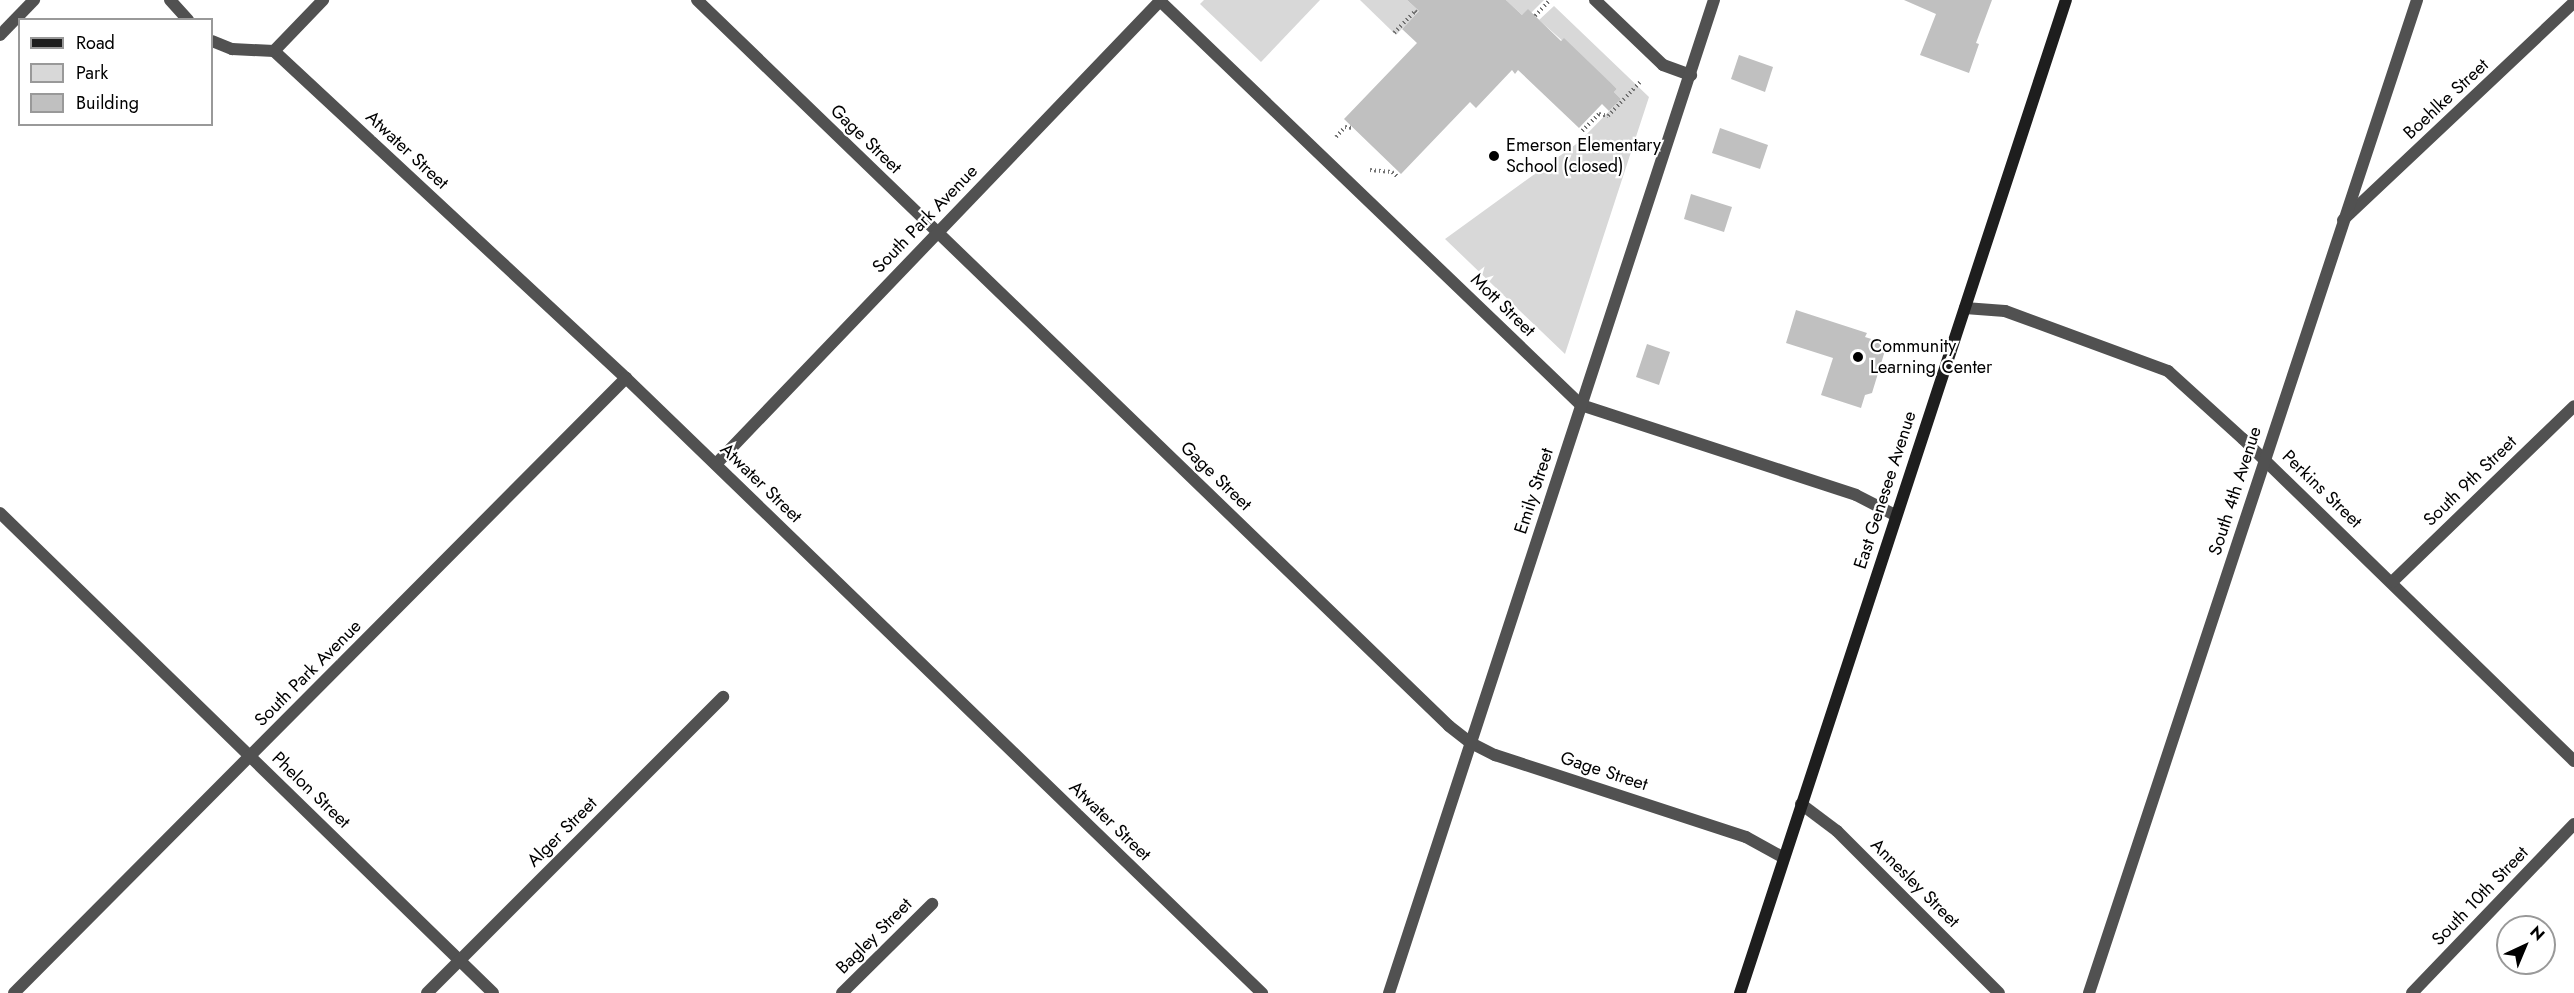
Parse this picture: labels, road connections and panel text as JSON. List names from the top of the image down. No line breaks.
{"streets":{"main road":["East Genesee Avenue"],"street":["Boehlke Street","Gage Street","Atwater Street","South Park Avenue","Mott Street","South 9th Street","Perkins Street","Emily Street","South 4th Avenue","Phelon Street","Alger Street","Annesley Street","South 10th Street","Bagley Street"]},"crossings":[["Boehlke Street","South 4th Avenue"],["Gage Street","South Park Avenue"],["Gage Street","East Genesee Avenue"],["Gage Street","Emily Street"],["Atwater Street","South Park Avenue"],["South Park Avenue","Mott Street"],["South Park Avenue","Phelon Street"],["Mott Street","East Genesee Avenue"],["Mott Street","Emily Street"],["South 9th Street","Perkins Street"],["Perkins Street","East Genesee Avenue"],["Perkins Street","South 4th Avenue"],["East Genesee Avenue","Annesley Street"],["Phelon Street","Alger Street"]],"places":["Emerson Elementary School (closed)","Community Learning Center"],"legend":["Road","Park","Building"],"north":"top right"}
